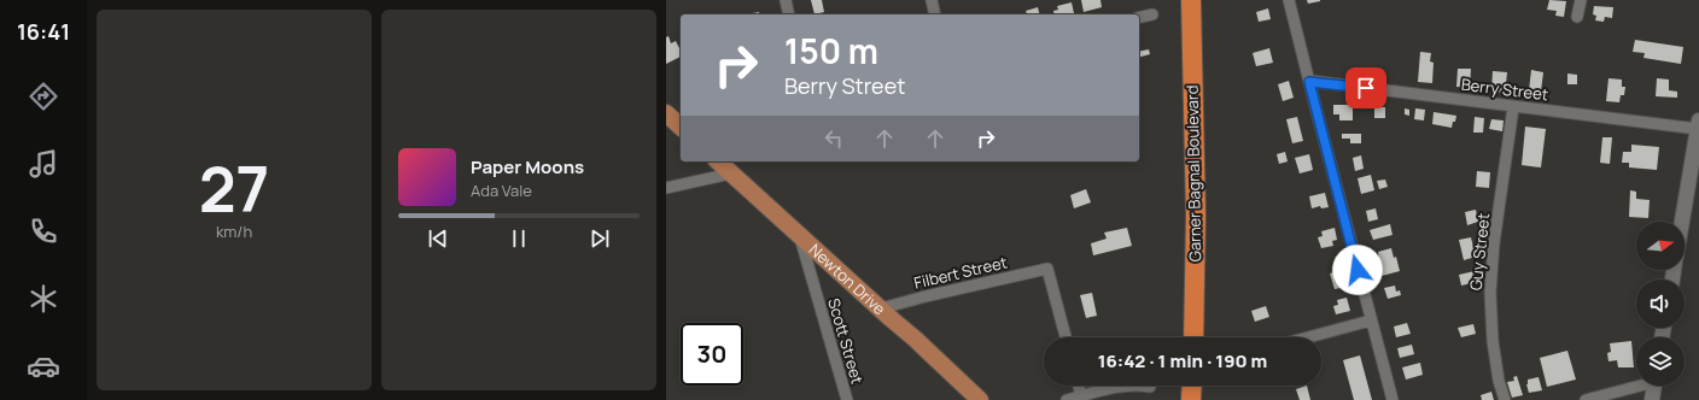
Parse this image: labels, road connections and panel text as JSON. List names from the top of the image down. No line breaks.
{"streets":{"highway":["Garner Bagnal Boulevard"],"main road":["Newton Drive"],"street":["Berry Street","Guy Street","Filbert Street","Scott Street"]},"crossings":[["Berry Street","Guy Street"],["Filbert Street","Newton Drive"],["Newton Drive","Scott Street"]],"north":"right","page":{"tabs":"16:41","tile":["27","km/h"],"turn":["150 m","Berry Street"],"song":["Paper Moons","Ada Vale"],"limit":"30","trip":"16:42 · 1 min · 190 m"}}
